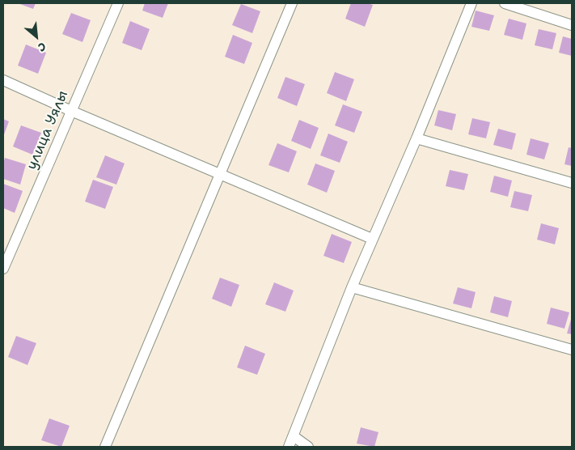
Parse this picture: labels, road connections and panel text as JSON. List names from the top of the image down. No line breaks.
{"streets":{"street":["улица Уялы"]},"north":"bottom right"}
